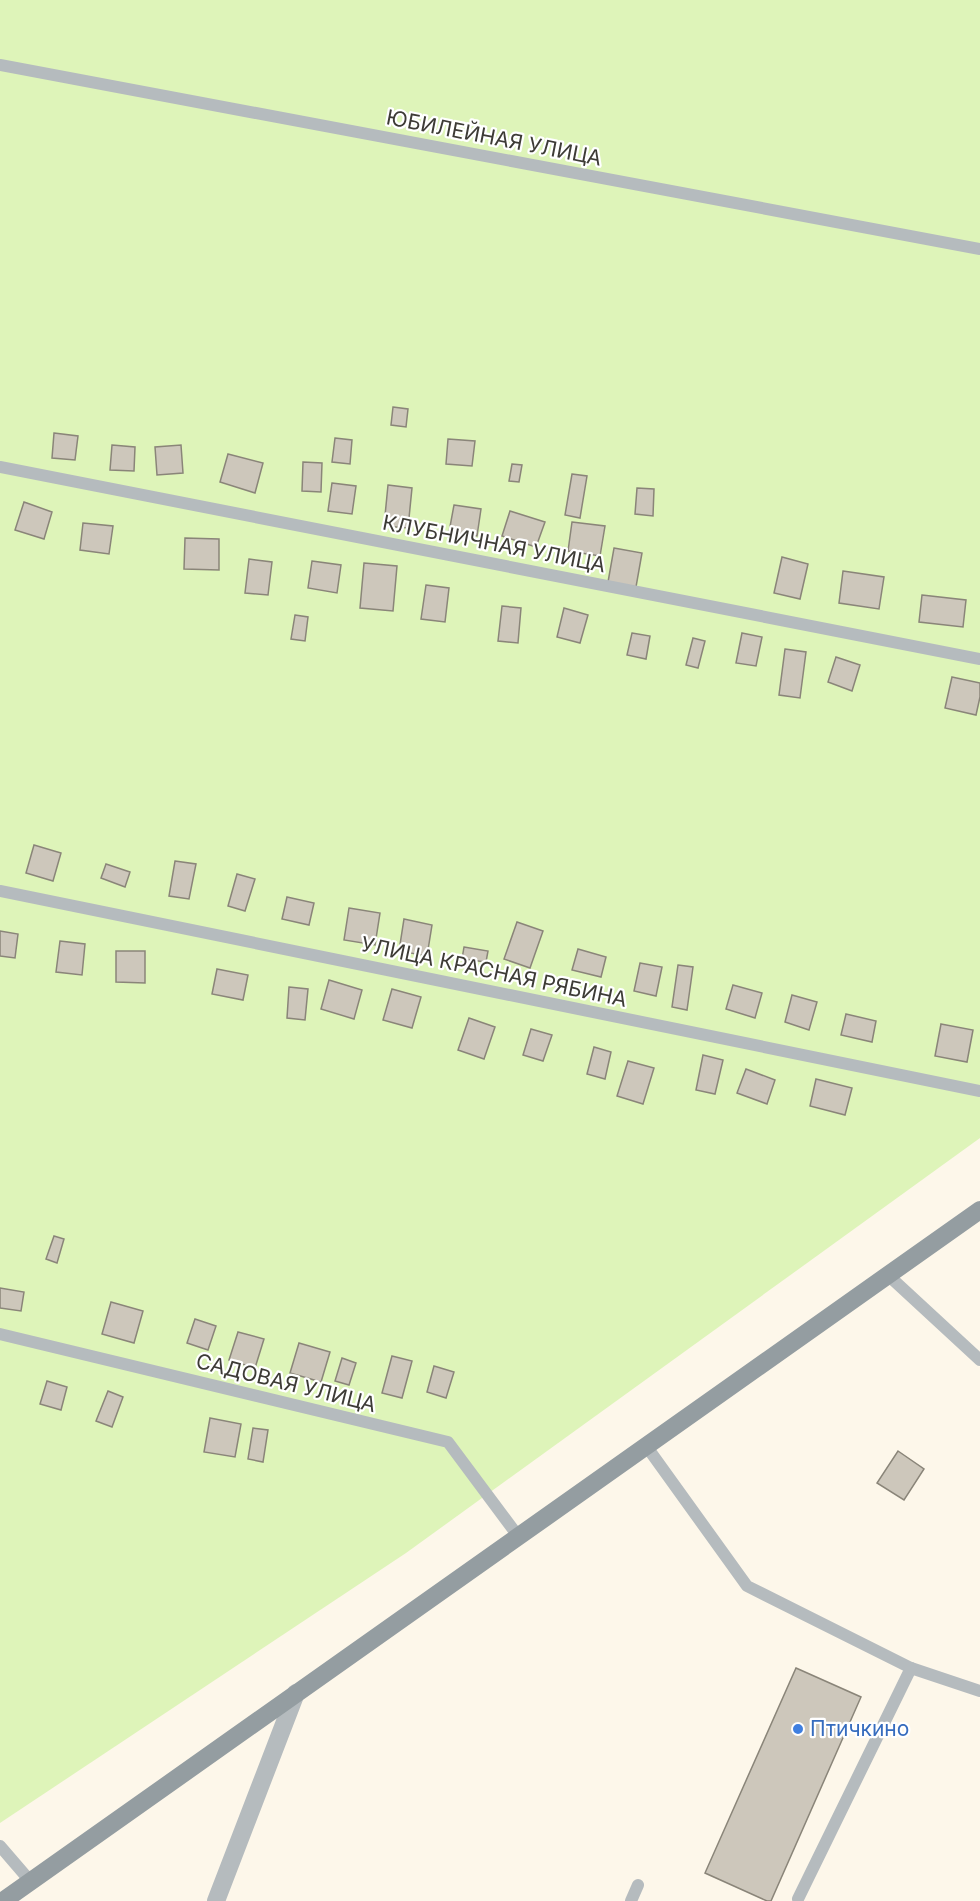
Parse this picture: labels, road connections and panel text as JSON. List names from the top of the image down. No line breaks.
{"streets":{"lane":["ЮБИЛЕЙНАЯ УЛИЦА","КЛУБНИЧНАЯ УЛИЦА","УЛИЦА КРАСНАЯ РЯБИНА","САДОВАЯ УЛИЦА"]},"places":["Птичкино"]}
